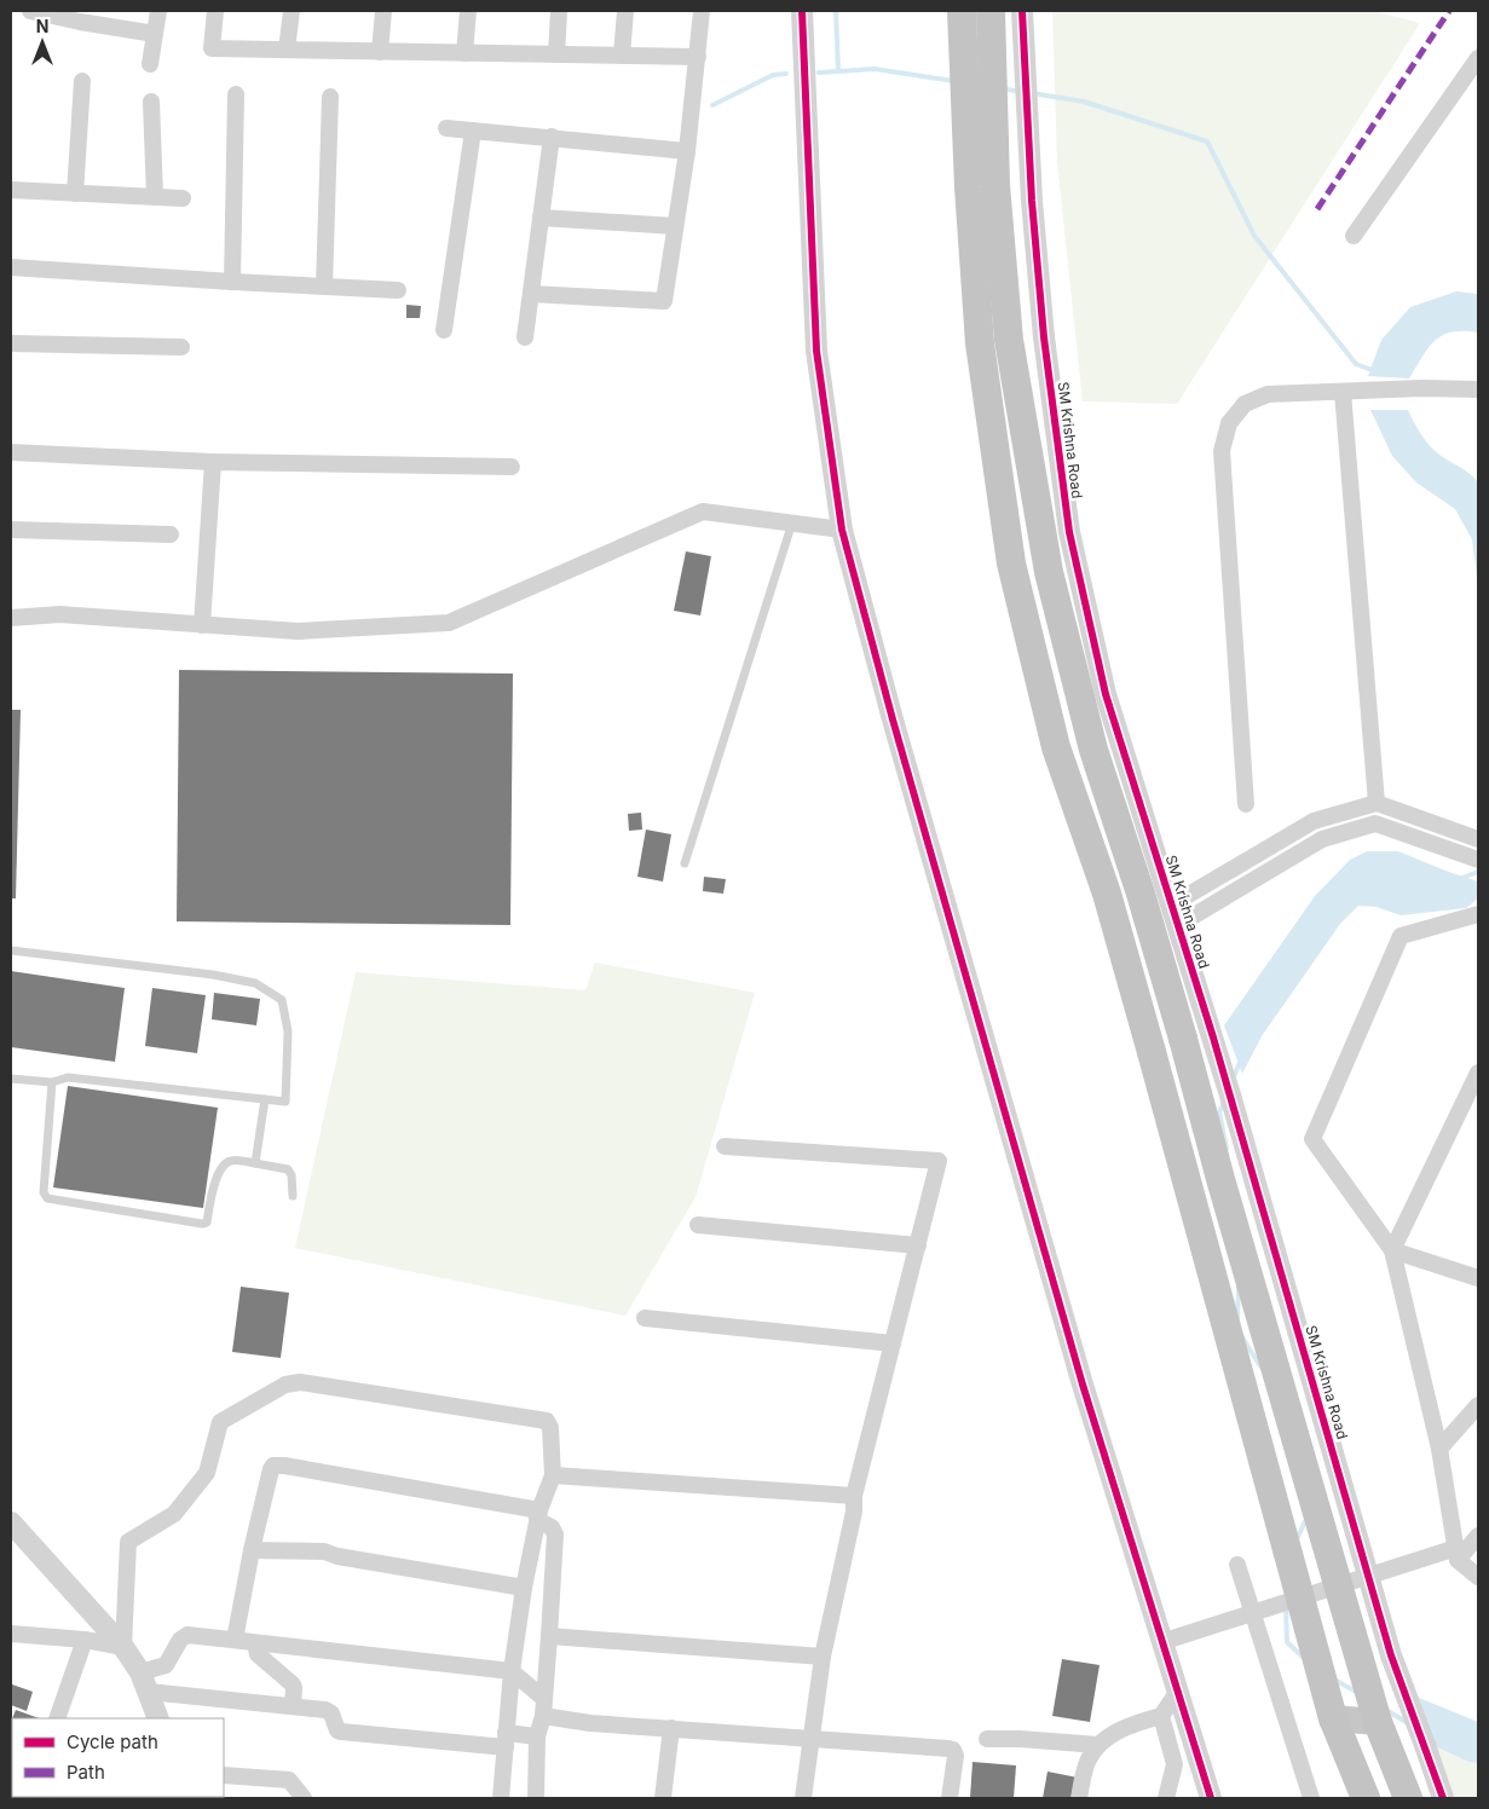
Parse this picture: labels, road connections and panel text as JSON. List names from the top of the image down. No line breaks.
{"streets":{"street":["SM Krishna Road"]},"legend":["Cycle path","Path"],"north":"top"}
